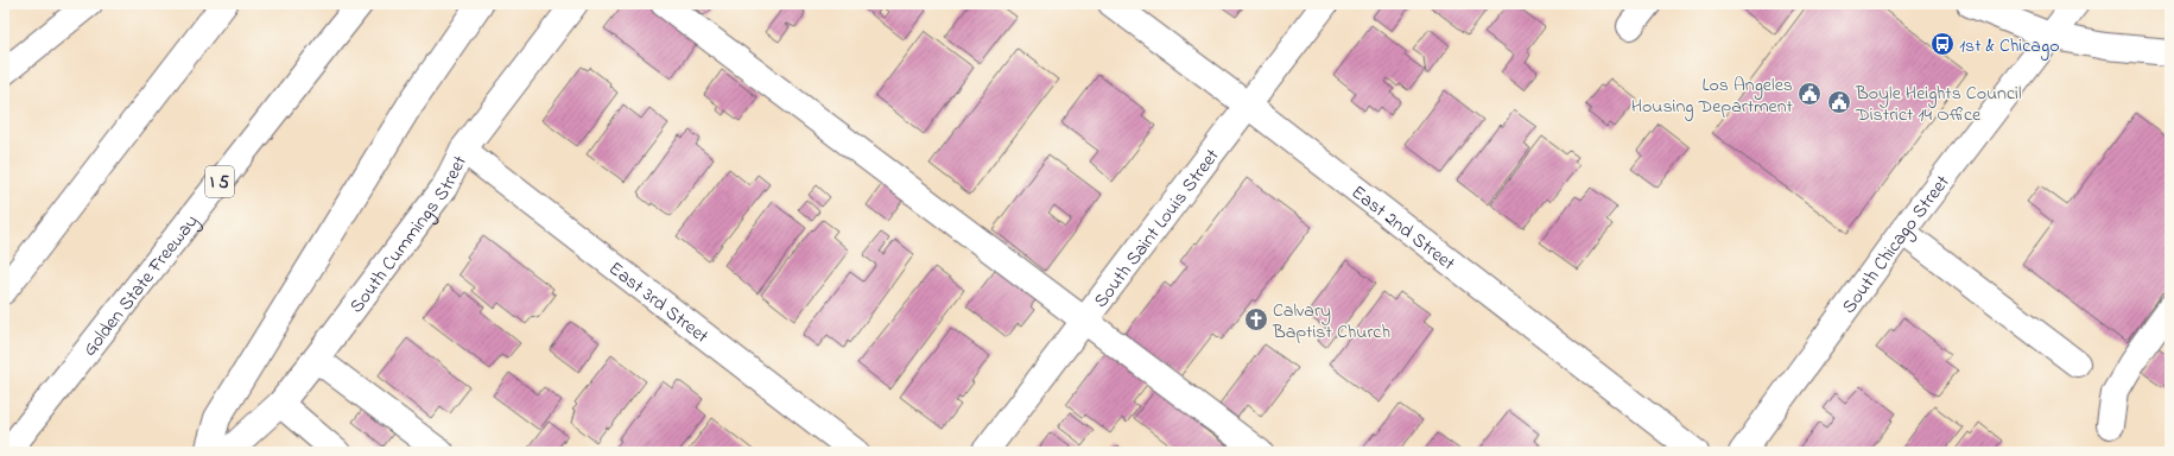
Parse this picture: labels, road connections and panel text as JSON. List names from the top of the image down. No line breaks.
{"streets":{"main road":["I 5","East 2nd Street","South Saint Louis Street","South Cummings Street","South Chicago Street","Golden State Freeway","East 3rd Street"]},"crossings":[["East 2nd Street","South Saint Louis Street"],["South Cummings Street","East 3rd Street"]],"places":{"bus stop":["1st & Chicago"],"public building":["Los Angeles Housing Department","Boyle Heights Council District 14 Office"],"church":["Calvary Baptist Church"]}}
